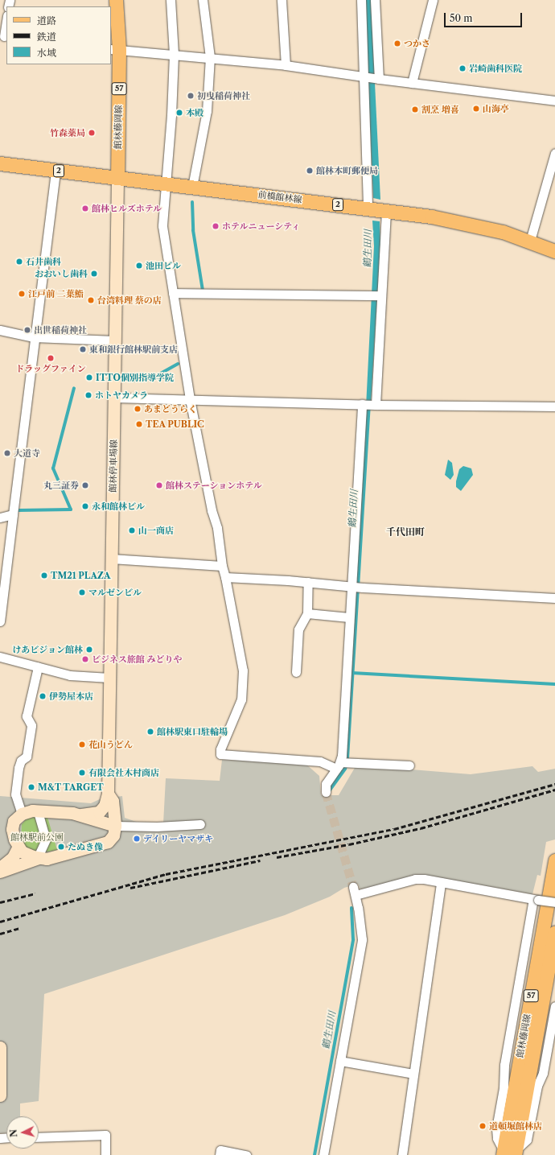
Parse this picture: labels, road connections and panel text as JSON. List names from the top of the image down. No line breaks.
{"streets":{"main road":["57","館林藤岡線","2","前橋館林線","館林停車場線"]},"crossings":[["館林藤岡線","前橋館林線"],["館林藤岡線","館林停車場線"],["前橋館林線","館林停車場線"]],"districts":["千代田町"],"water":["鶴生田川"],"parks":["館林駅前公園"],"places":["つかさ","岩崎歯科医院","初曳稲荷神社","山海亭","割烹 増喜","本殿","竹森薬局","館林本町郵便局","館林ヒルズホテル","ホテルニューシティ","石井歯科","池田ビル","おおいし歯科","江戸前 二葉鮨","台湾料理 蔡の店","出世稲荷神社","東和銀行館林駅前支店","ドラッグファイン","ITTO個別指導学院","ホトヤカメラ","あまどうらく","TEA PUBLIC","大道寺","丸三証券","館林ステーションホテル","永和館林ビル","山一商店","TM21 PLAZA","マルゼンビル","けあビジョン館林","ビジネス旅館 みどりや","伊勢屋本店","館林駅東口駐輪場","花山うどん","有限会社木村商店","M&T TARGET","デイリーヤマザキ","たぬき像","道頓堀館林店"],"legend":["道路","鉄道","水域"],"scale_bar":"50 m","north":"left"}
